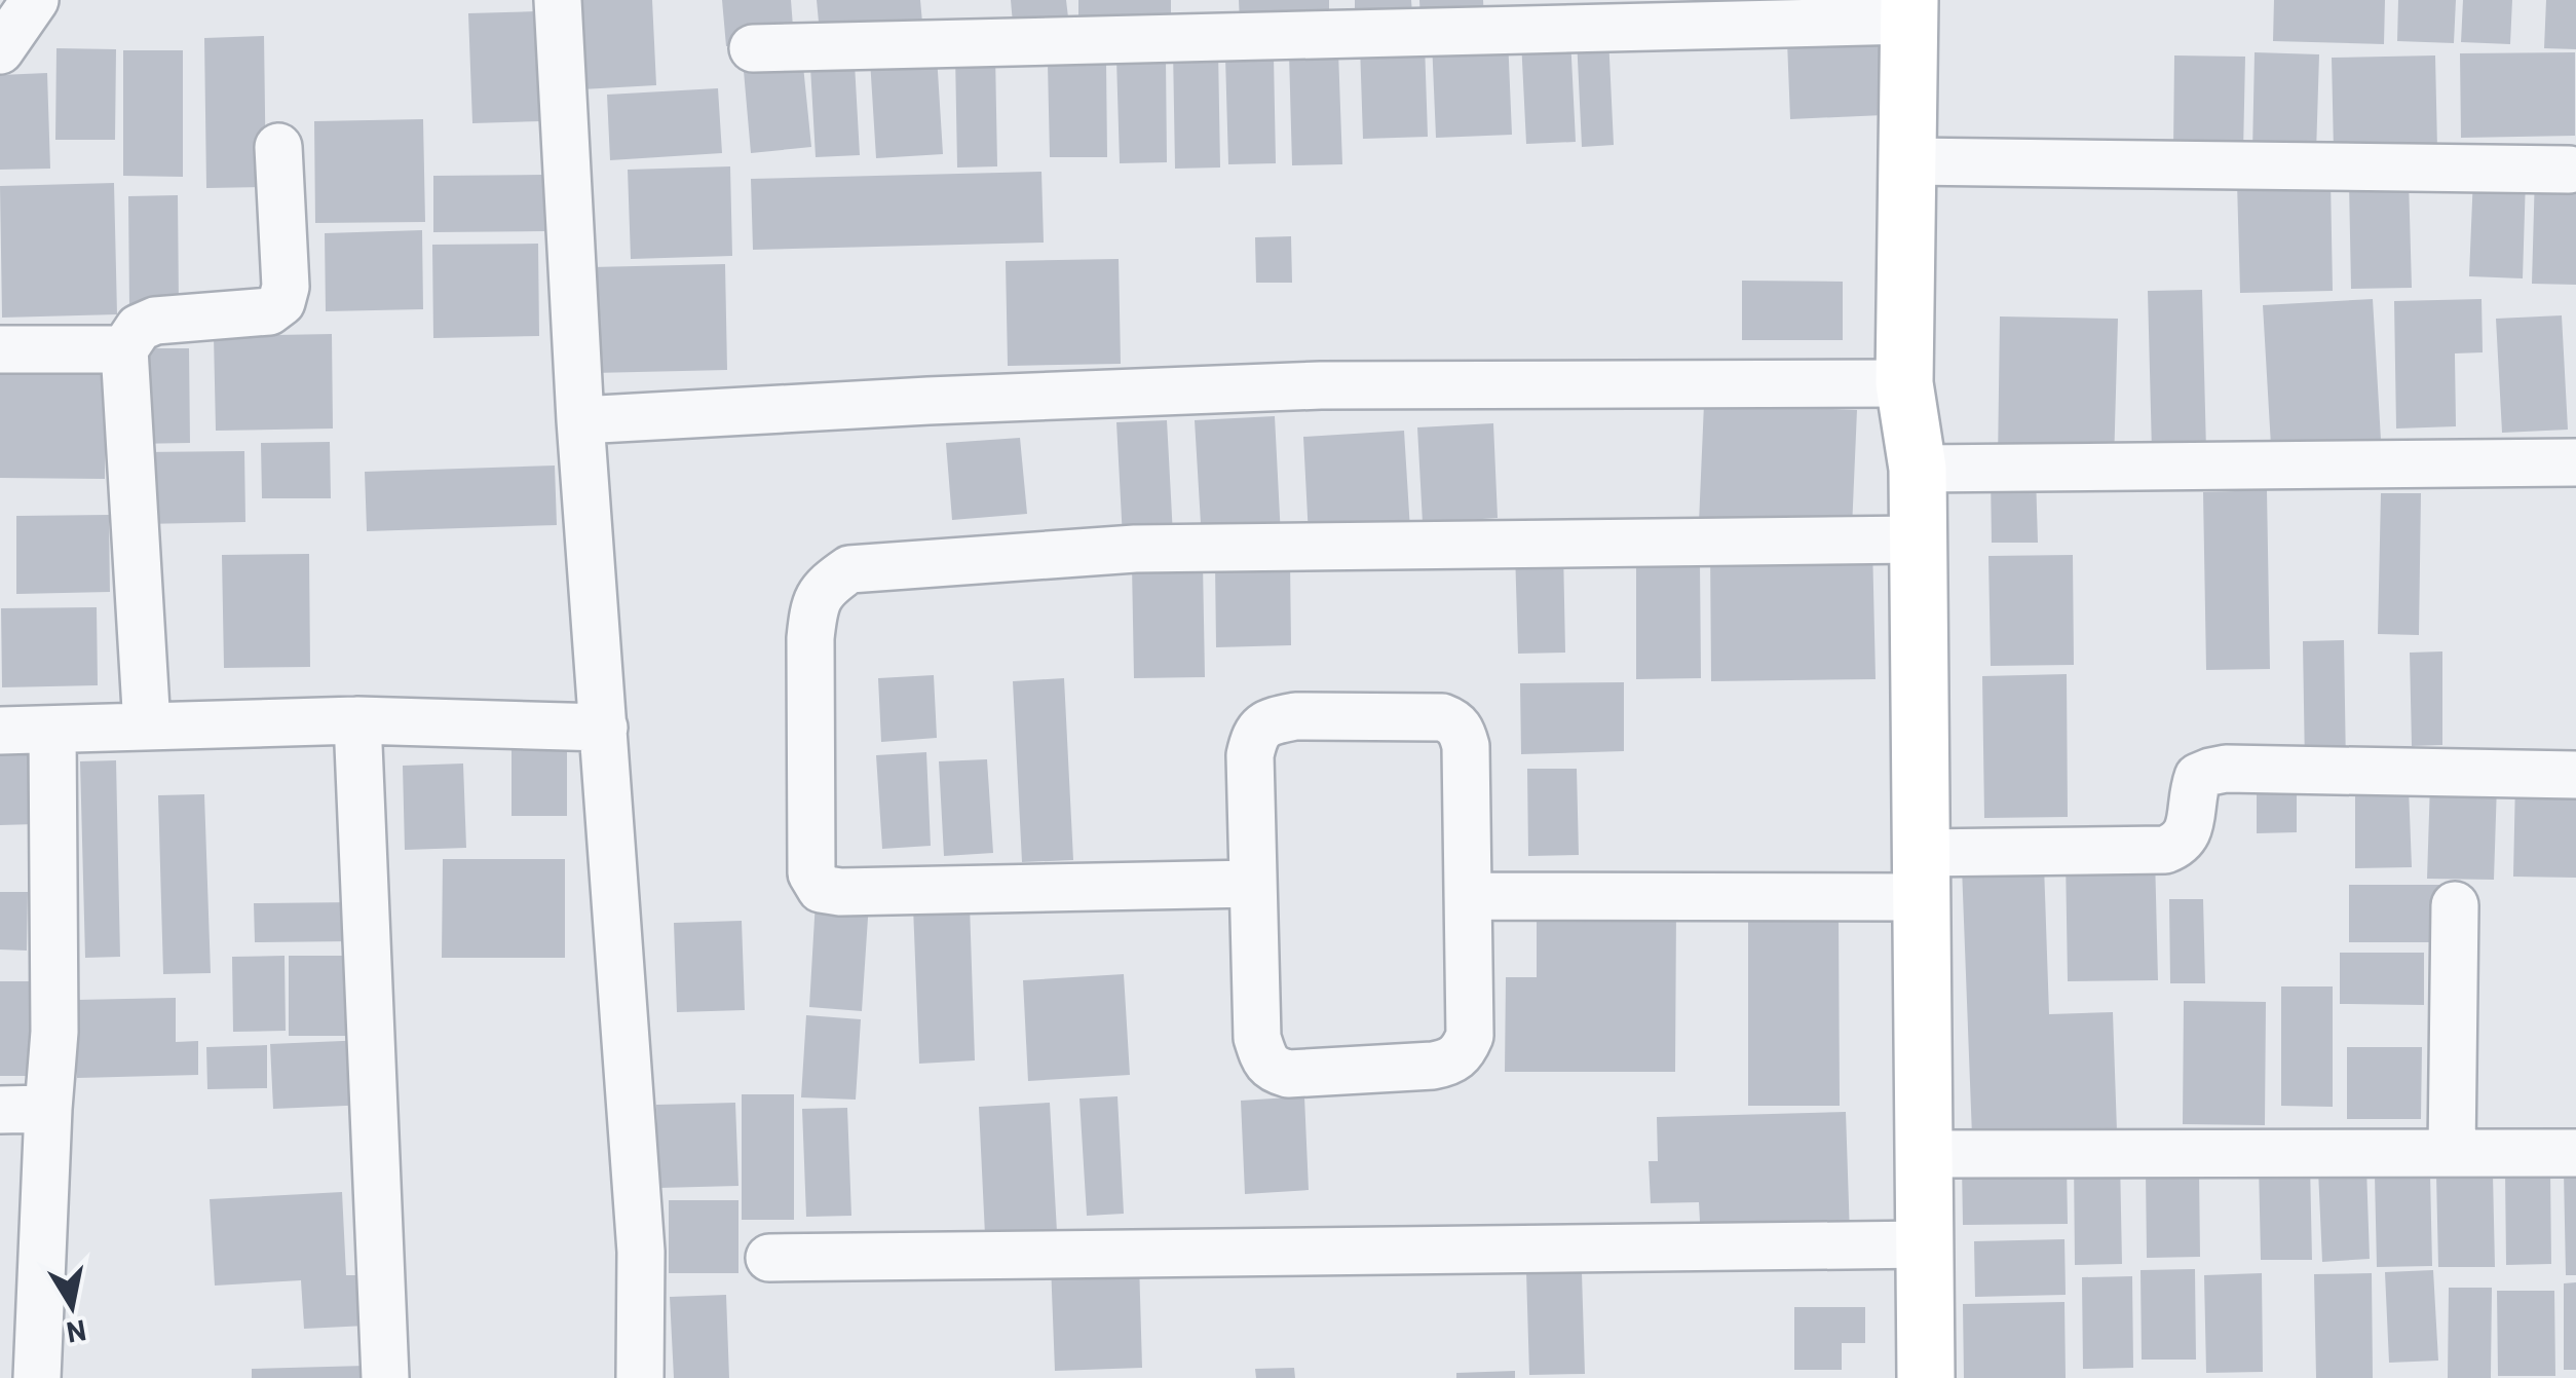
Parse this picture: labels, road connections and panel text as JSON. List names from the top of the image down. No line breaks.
{"north":"bottom"}
